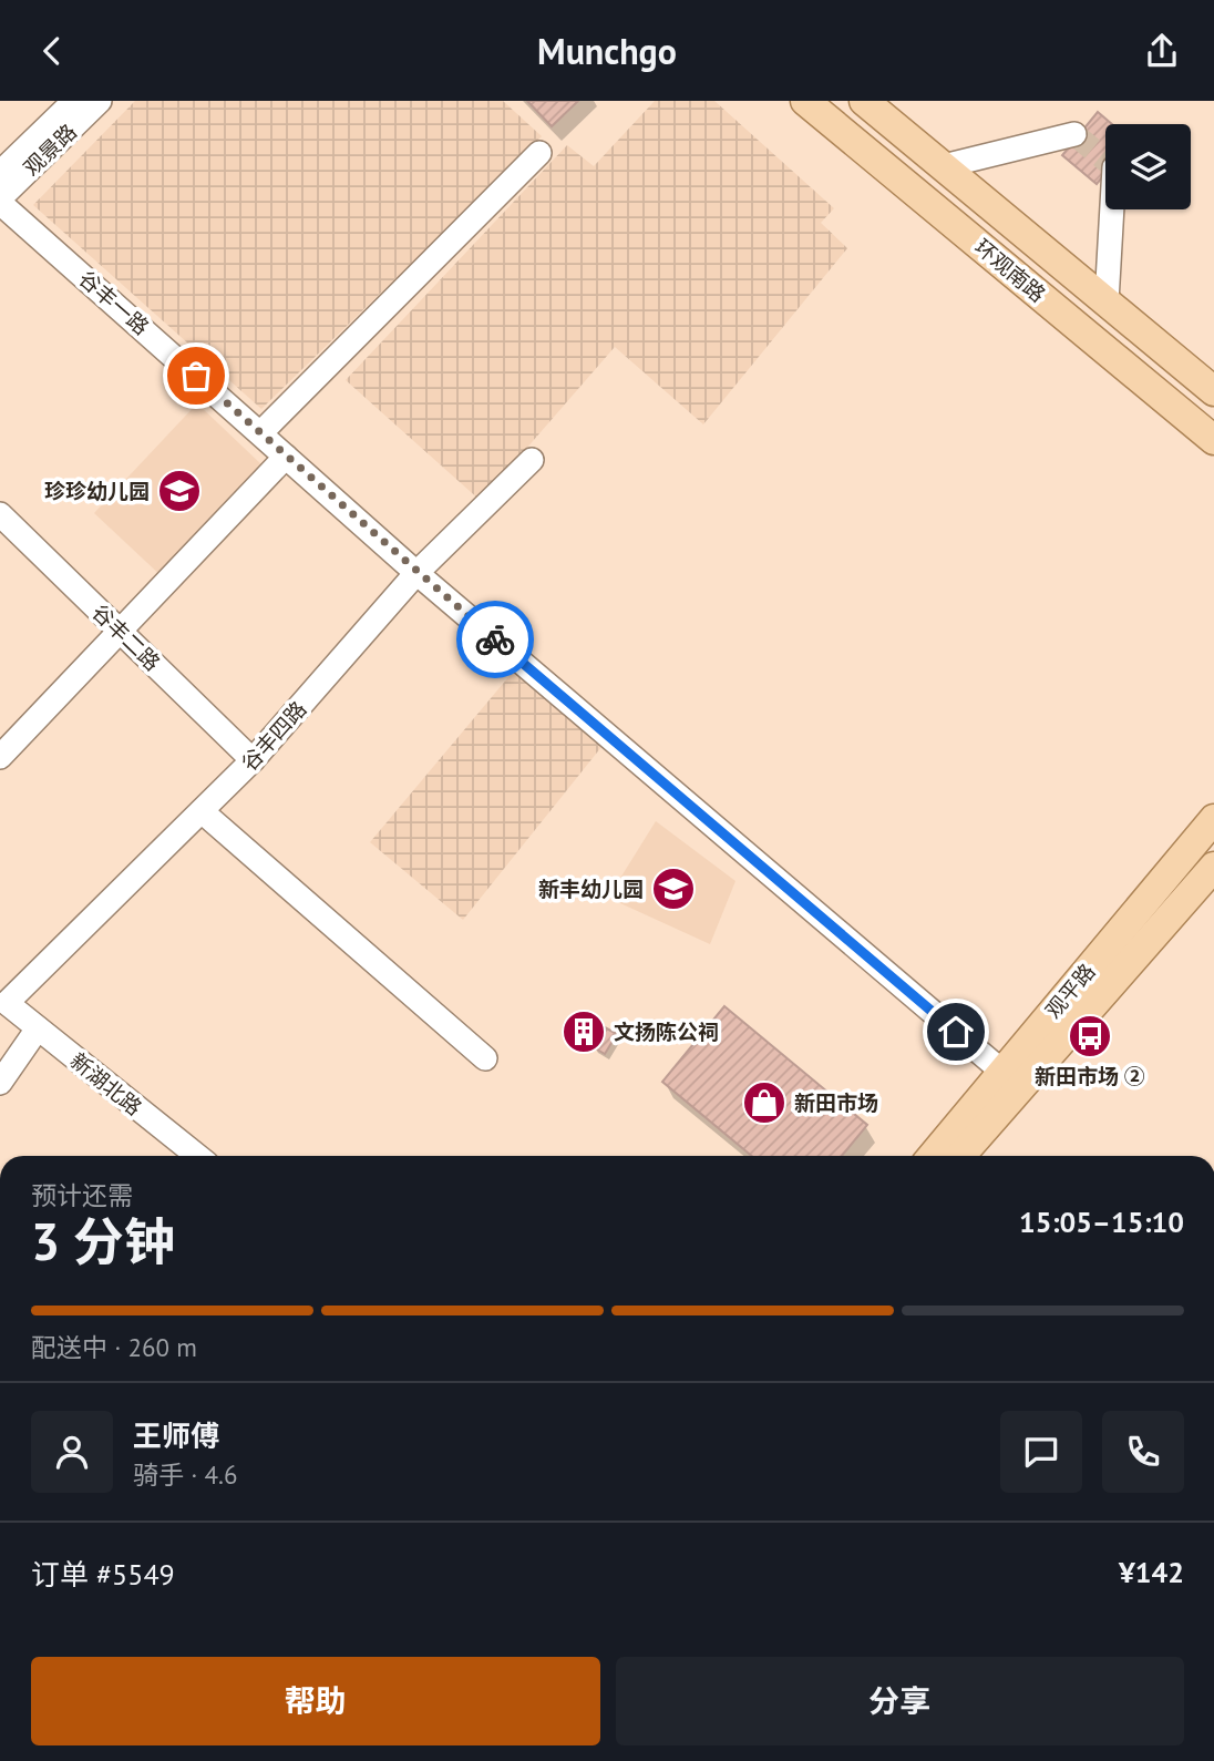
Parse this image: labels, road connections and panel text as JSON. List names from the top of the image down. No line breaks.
{"streets":{"main road":["环观南路","观平路"],"street":["观景路","谷丰一路","谷丰二路","谷丰四路","新湖北路"]},"crossings":[["观景路","谷丰一路"],["谷丰一路","谷丰四路"],["谷丰一路","观平路"],["谷丰二路","谷丰四路"],["谷丰四路","新湖北路"]],"places":{"school or university":["珍珍幼儿园","新丰幼儿园"],"building":["文扬陈公祠"],"bus stop":["新田市场 ②"],"shop":["新田市场"]},"page":{"header":"Munchgo","heading":["3 分钟","预计还需","15:05–15:10"],"panel":["王师傅","骑手 · 4.6","订单 #5549","¥142"],"bar":"配送中 · 260 m","buttons":["帮助","分享"]}}
